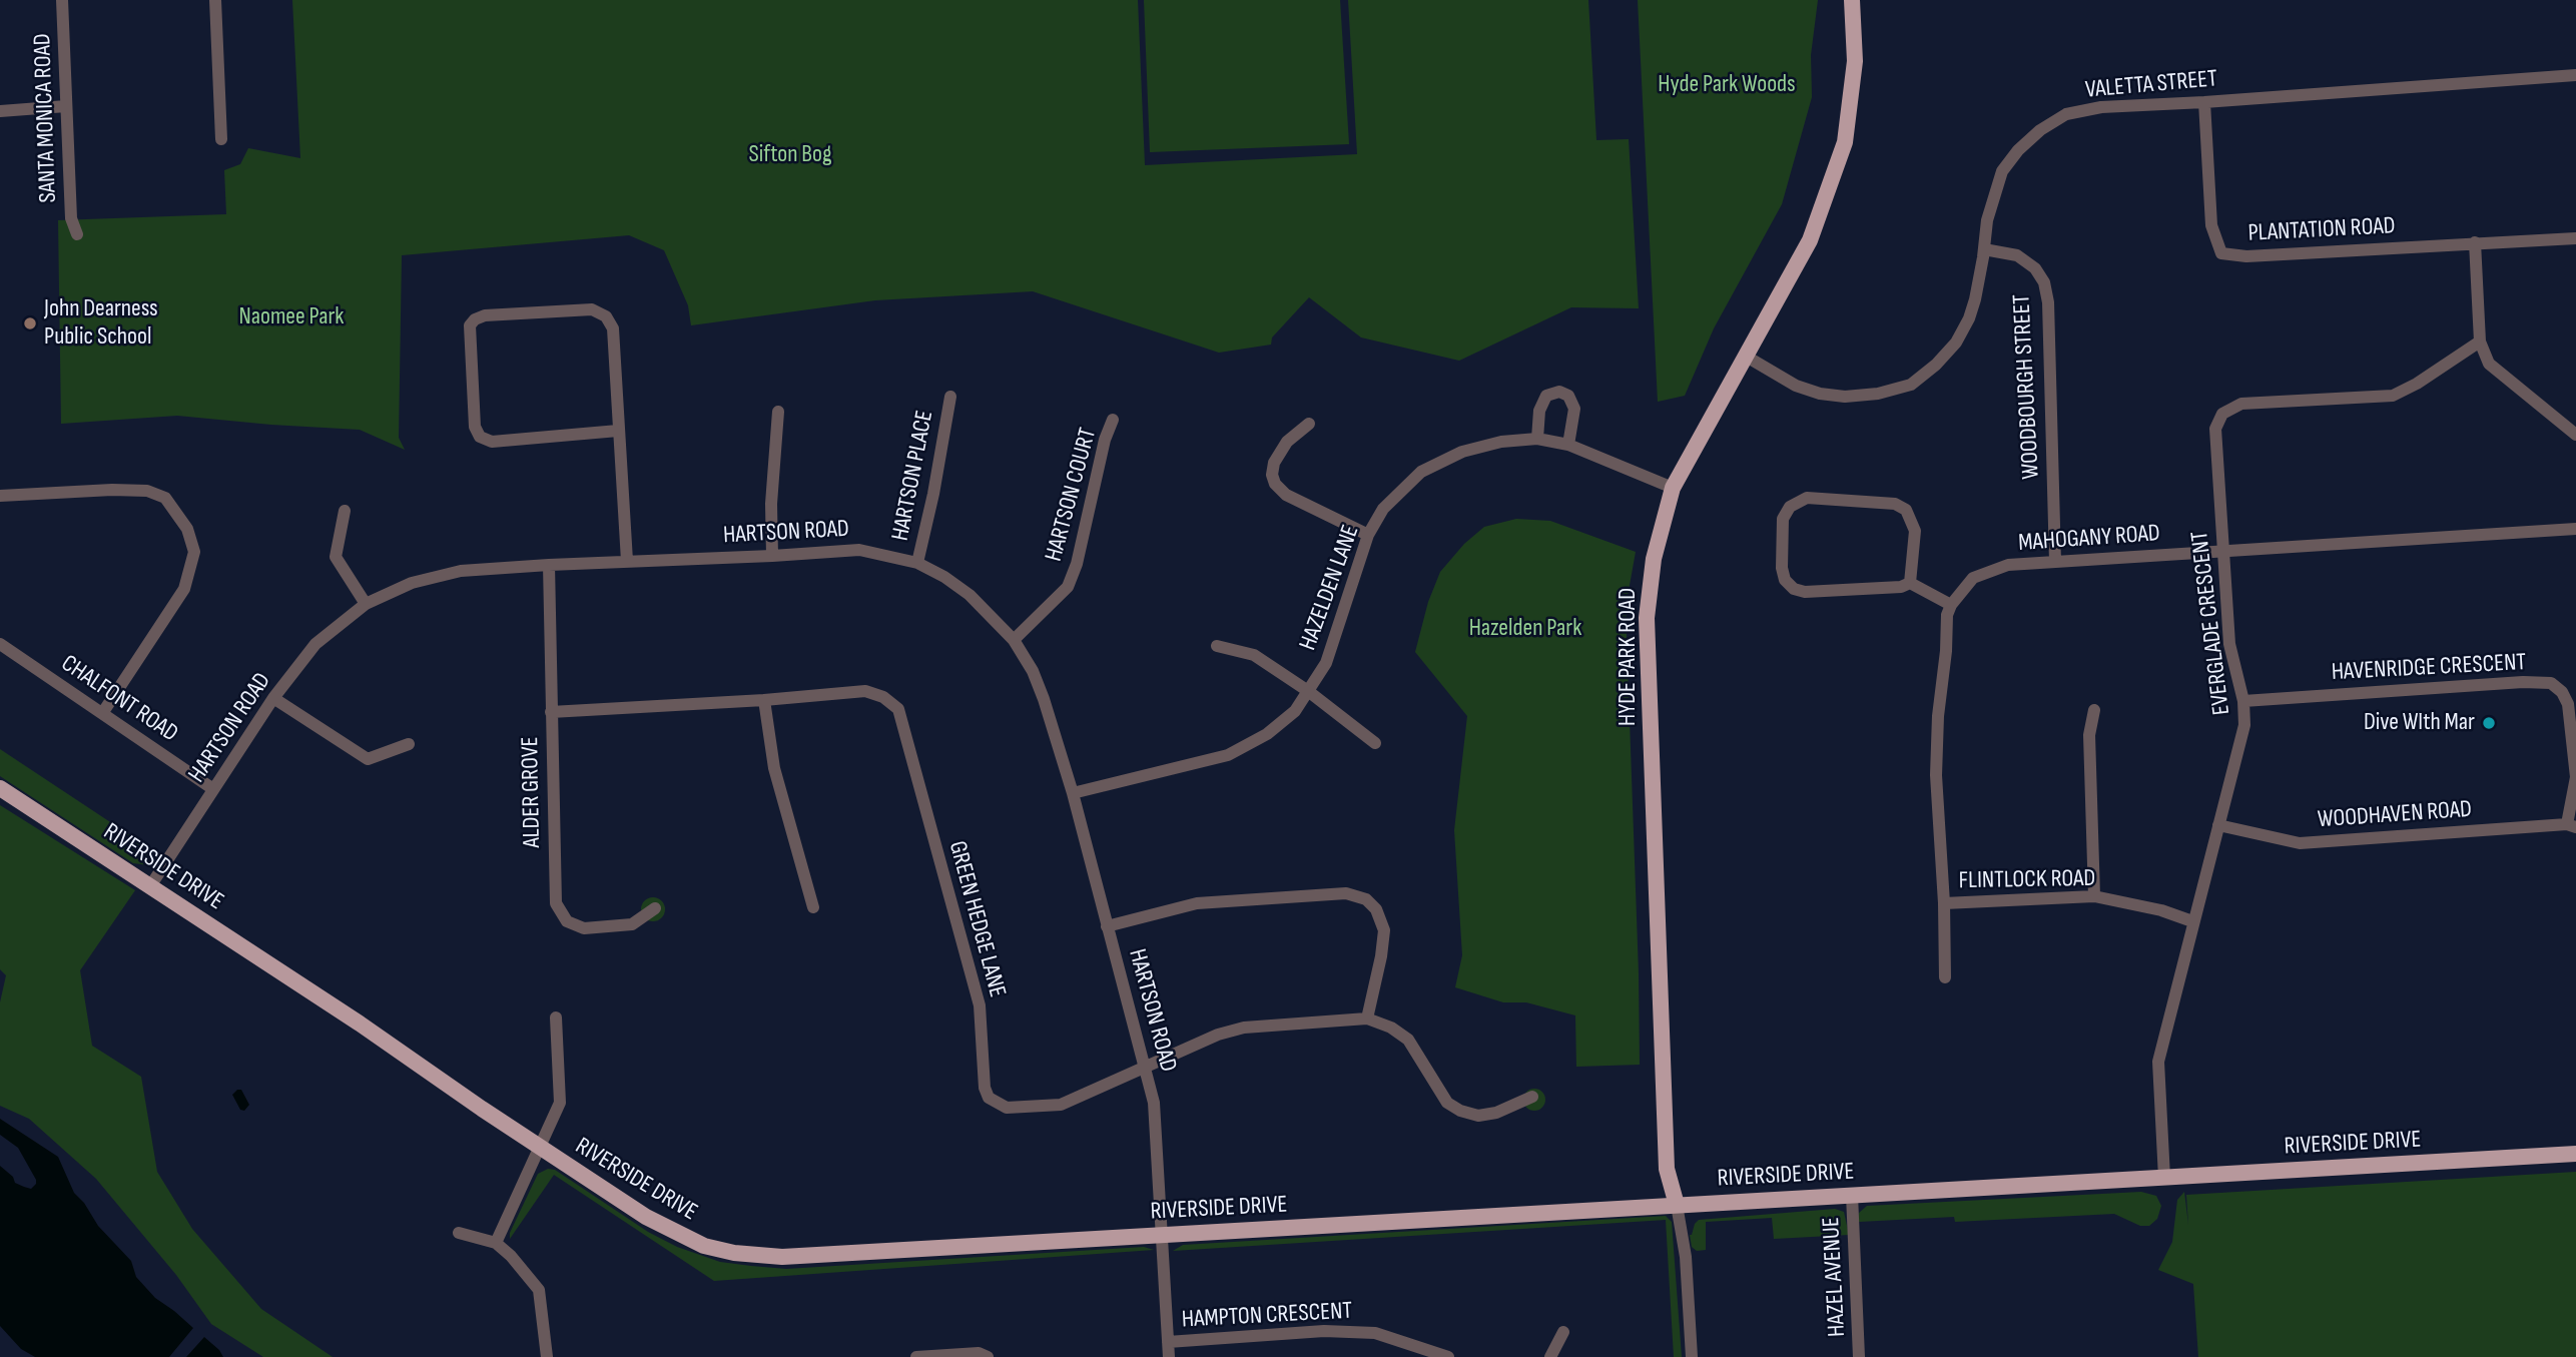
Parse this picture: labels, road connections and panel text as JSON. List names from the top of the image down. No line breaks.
{"streets":{"main road":["HYDE PARK ROAD","RIVERSIDE DRIVE"],"street":["VALETTA STREET","SANTA MONICA ROAD","PLANTATION ROAD","WOODBOURGH STREET","HARTSON PLACE","HARTSON COURT","HARTSON ROAD","MAHOGANY ROAD","HAZELDEN LANE","EVERGLADE CRESCENT","HAVENRIDGE CRESCENT","CHALFONT ROAD","ALDER GROVE","WOODHAVEN ROAD","FLINTLOCK ROAD","GREEN HEDGE LANE","HAZEL AVENUE","HAMPTON CRESCENT"]},"crossings":[["VALETTA STREET","PLANTATION ROAD"],["VALETTA STREET","WOODBOURGH STREET"],["VALETTA STREET","HYDE PARK ROAD"],["WOODBOURGH STREET","MAHOGANY ROAD"],["HARTSON PLACE","HARTSON ROAD"],["HARTSON COURT","HARTSON ROAD"],["HARTSON ROAD","HAZELDEN LANE"],["HARTSON ROAD","CHALFONT ROAD"],["HARTSON ROAD","ALDER GROVE"],["HARTSON ROAD","RIVERSIDE DRIVE"],["HARTSON ROAD","GREEN HEDGE LANE"],["HARTSON ROAD","HAMPTON CRESCENT"],["MAHOGANY ROAD","EVERGLADE CRESCENT"],["HAZELDEN LANE","HYDE PARK ROAD"],["EVERGLADE CRESCENT","HAVENRIDGE CRESCENT"],["EVERGLADE CRESCENT","WOODHAVEN ROAD"],["EVERGLADE CRESCENT","RIVERSIDE DRIVE"],["EVERGLADE CRESCENT","FLINTLOCK ROAD"],["HYDE PARK ROAD","RIVERSIDE DRIVE"],["HAVENRIDGE CRESCENT","WOODHAVEN ROAD"],["ALDER GROVE","GREEN HEDGE LANE"],["RIVERSIDE DRIVE","HAZEL AVENUE"]],"parks":["Hyde Park Woods","Sifton Bog","Naomee Park","Hazelden Park"],"places":["John Dearness Public School","Dive WIth Mar"]}
